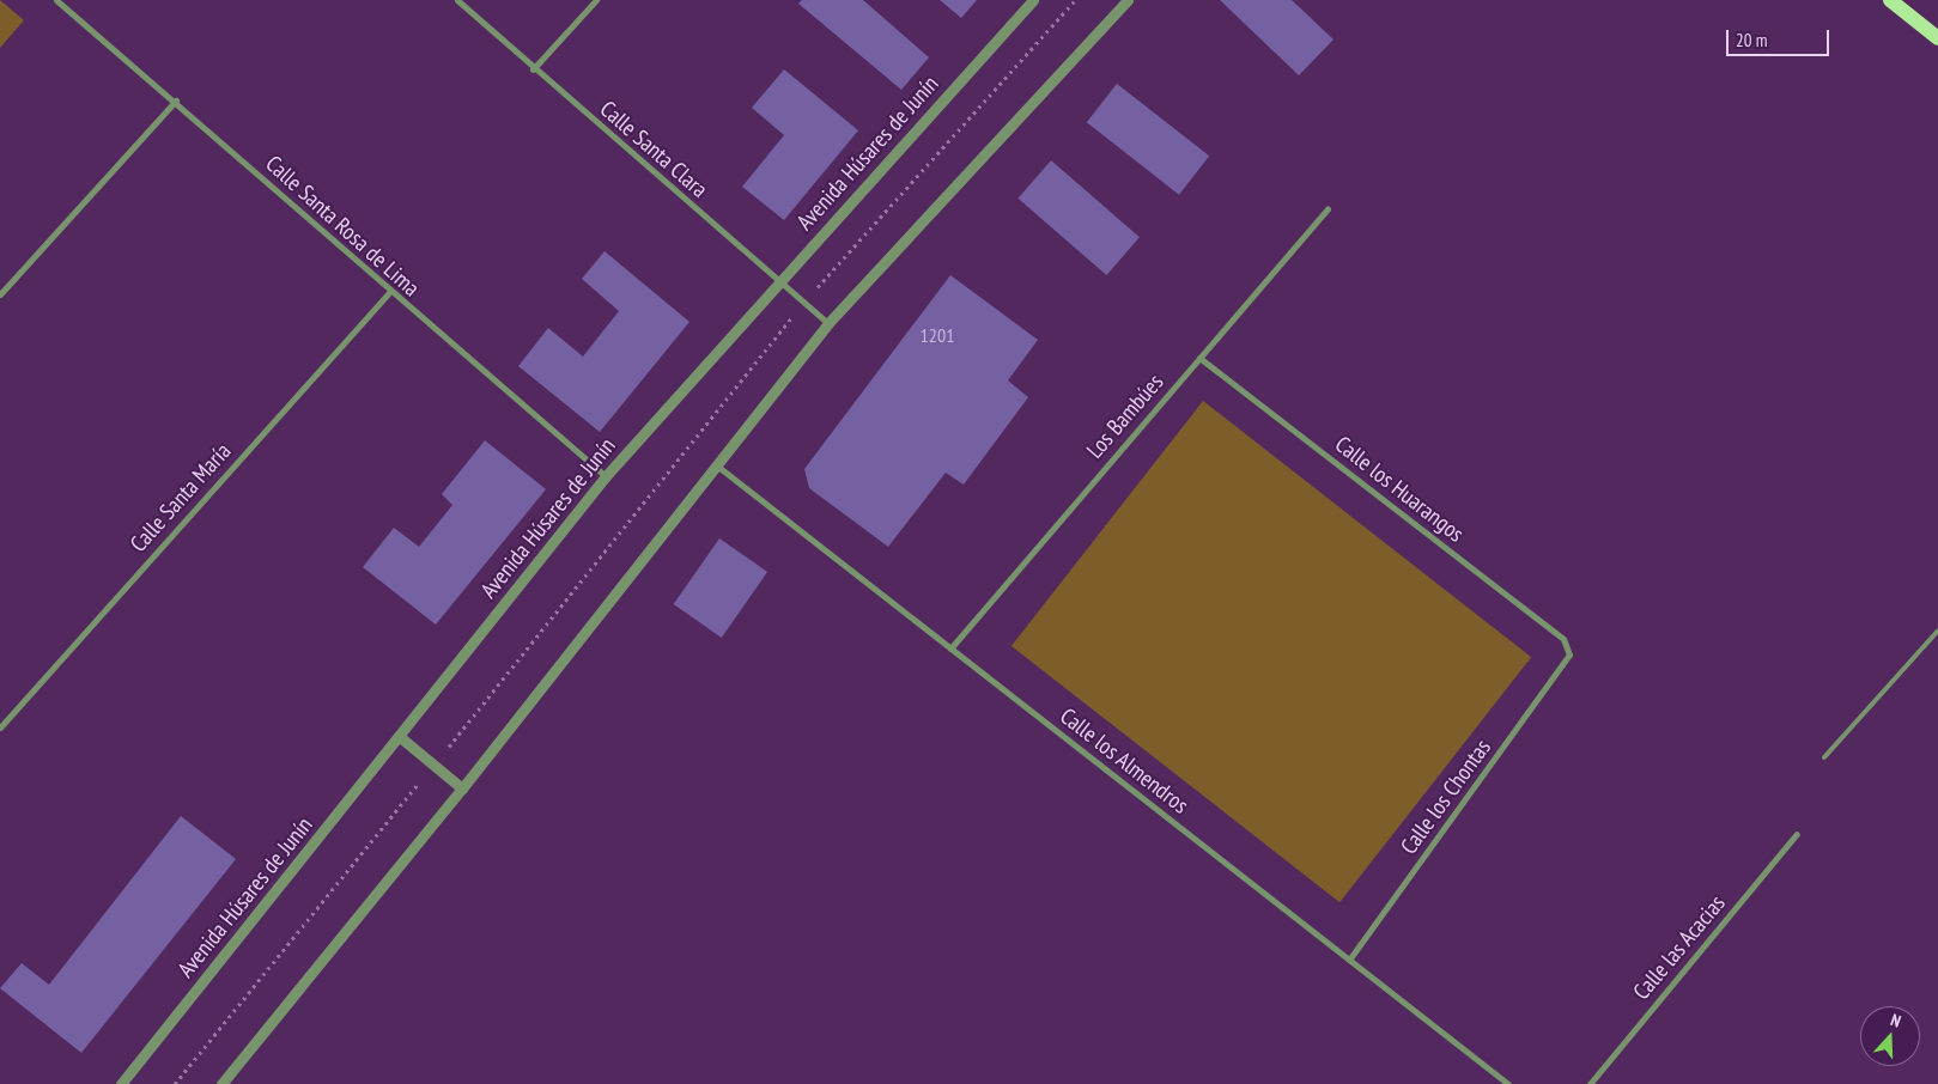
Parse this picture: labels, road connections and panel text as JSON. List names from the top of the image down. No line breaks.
{"streets":{"street":["Calle Santa Clara","Avenida Húsares de Junín","Calle Santa Rosa de Lima","Los Bambúes","Calle los Huarangos","Calle Santa María","Calle los Almendros","Calle los Chontas","Calle las Acacias"]},"crossings":[["Calle Santa Clara","Avenida Húsares de Junín"],["Avenida Húsares de Junín","Calle Santa Rosa de Lima"],["Calle Santa Rosa de Lima","Calle Santa María"],["Los Bambúes","Calle los Huarangos"],["Los Bambúes","Calle los Almendros"],["Calle los Huarangos","Calle los Chontas"],["Calle los Almendros","Calle los Chontas"]],"house_numbers":["1201"],"scale_bar":"20 m","north":"top"}
